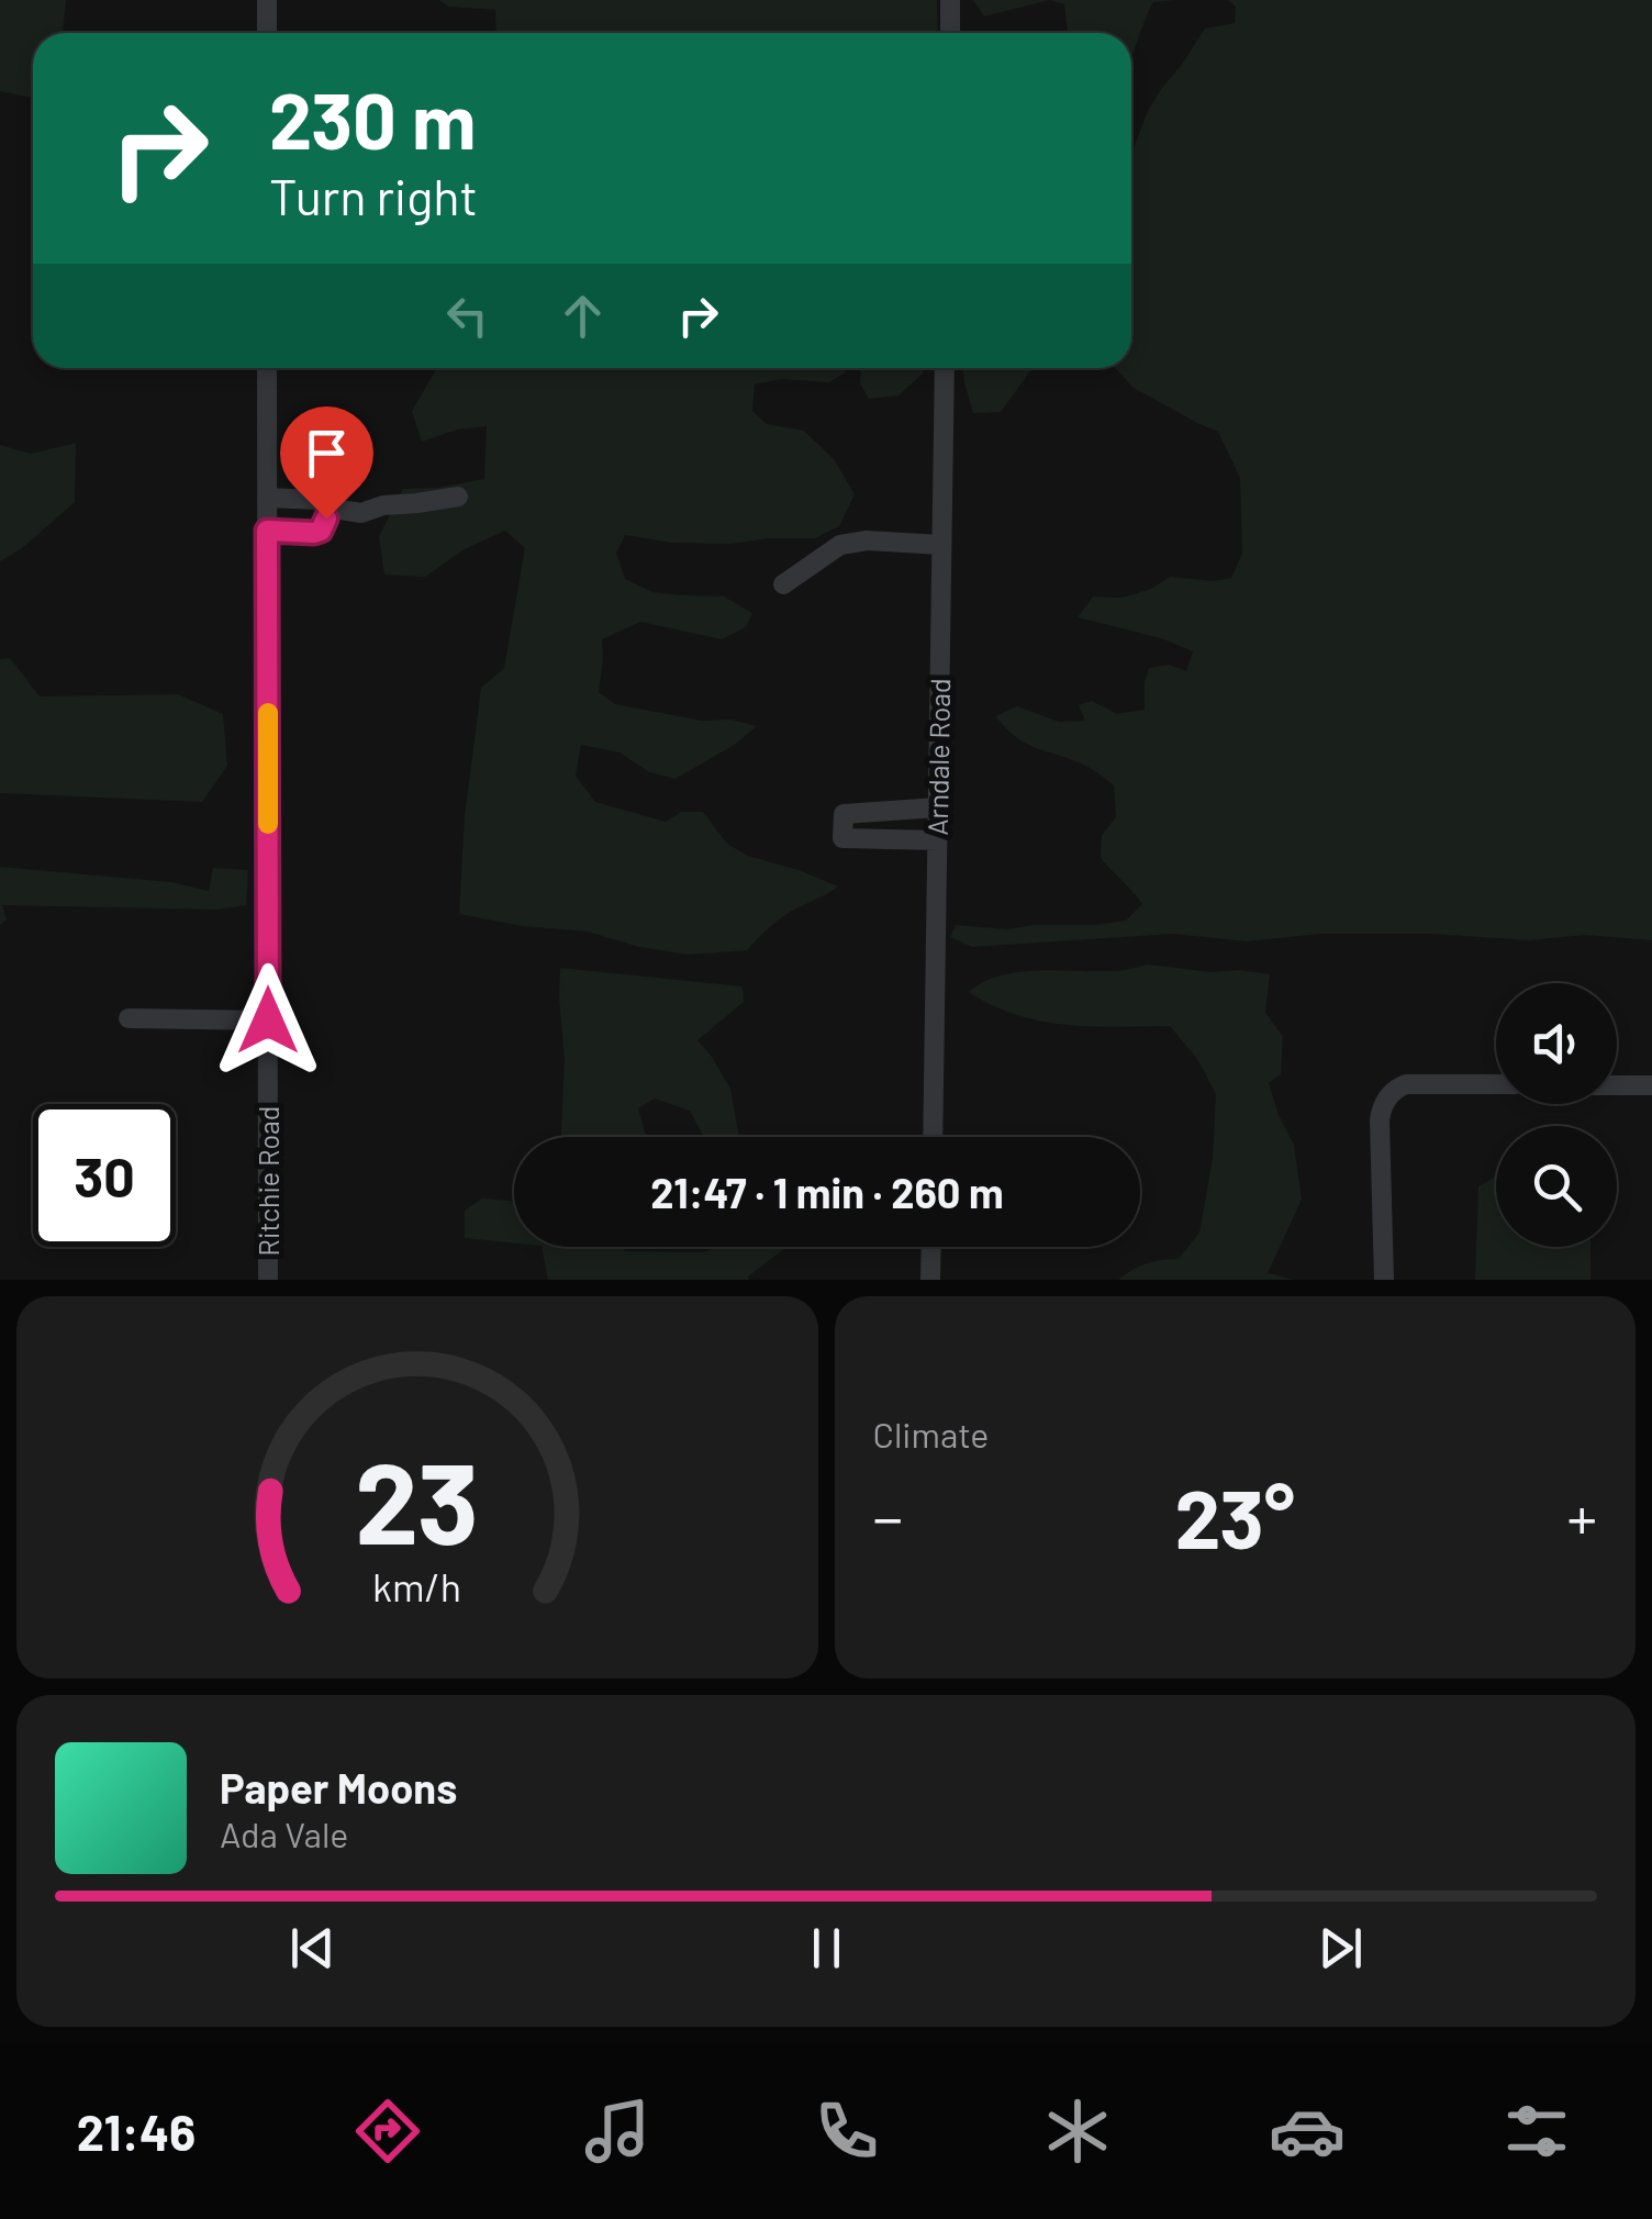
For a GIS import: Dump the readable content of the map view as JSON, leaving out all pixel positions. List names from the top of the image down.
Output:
{
  "streets": {
    "street": ["Arndale Road", "Ritchie Road"]
  },
  "page": {
    "turn": ["230 m", "Turn right"],
    "limit": "30",
    "trip": "21:47 · 1 min · 260 m",
    "tile": "Climate",
    "heat": ["−", "23°", "+"],
    "song": ["Paper Moons", "Ada Vale"],
    "tabs": "21:46",
    "gauge": ["23", "km/h"]
  }
}
